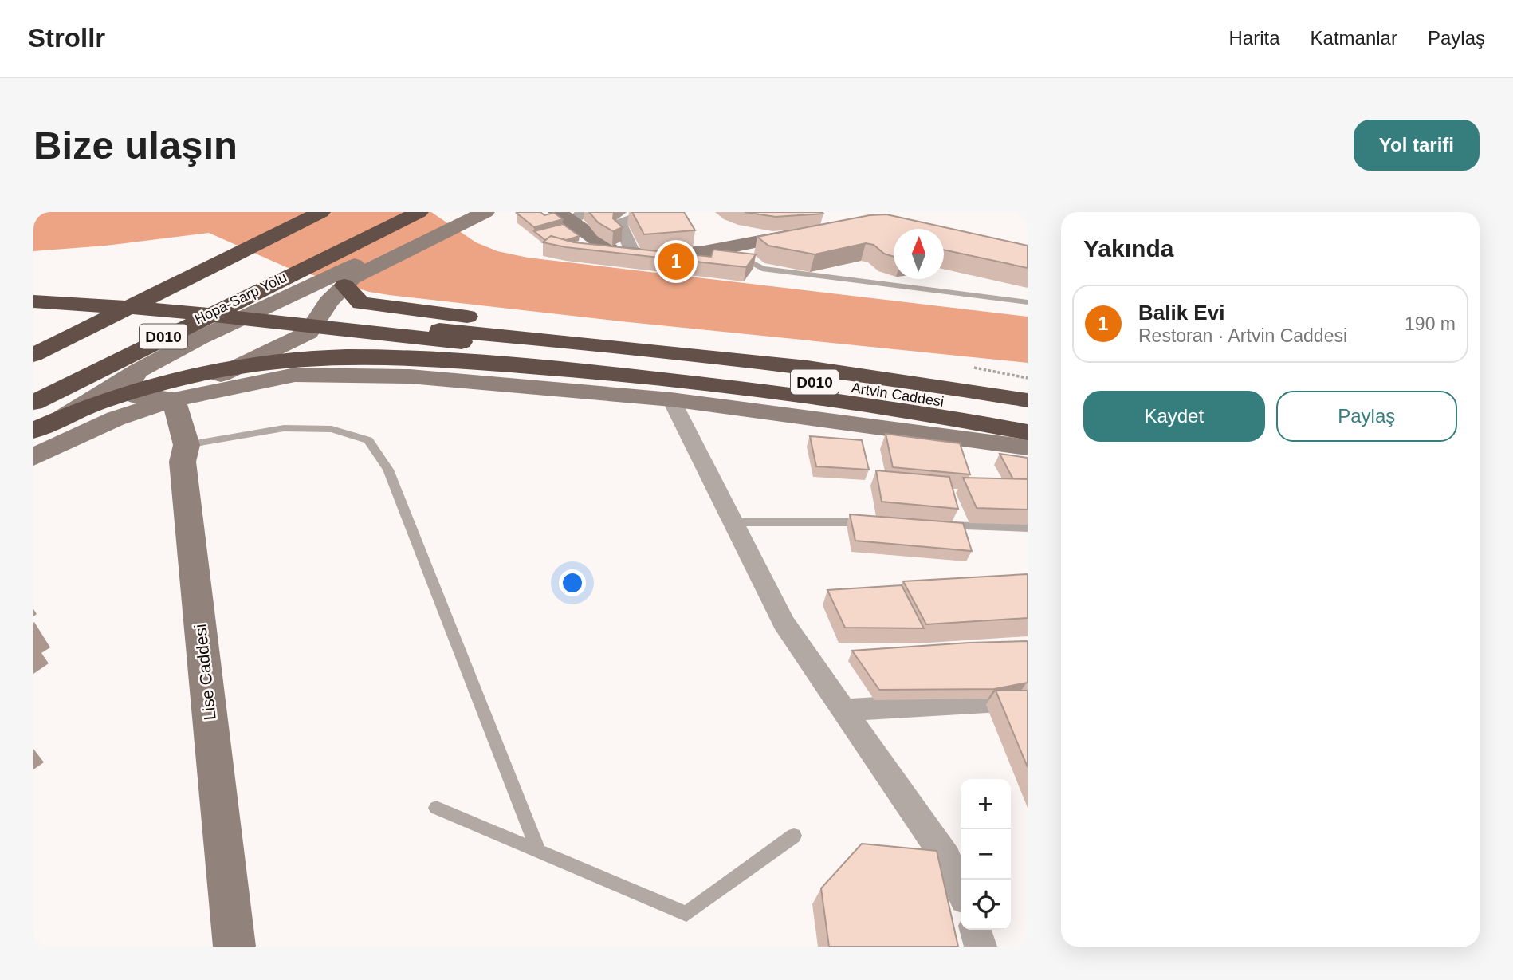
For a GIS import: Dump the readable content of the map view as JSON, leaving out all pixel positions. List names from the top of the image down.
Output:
{
  "streets": {
    "highway": ["Hopa-Sarp Yolu", "D010", "Artvin Caddesi"],
    "street": ["Lise Caddesi"]
  },
  "north": "top",
  "page": {
    "header": "Strollr",
    "nav": ["Harita", "Katmanlar", "Paylaş"],
    "buttons": [
      "Yol tarifi",
      ["Kaydet", "Paylaş"]
    ],
    "title": "Bize ulaşın",
    "heading": "Yakında",
    "pins": "1",
    "list": [
      {
        "mark": "1",
        "name": "Balik Evi",
        "note": "Restoran · Artvin Caddesi",
        "value": "190 m"
      }
    ],
    "map_buttons": ["+", "−"]
  }
}
